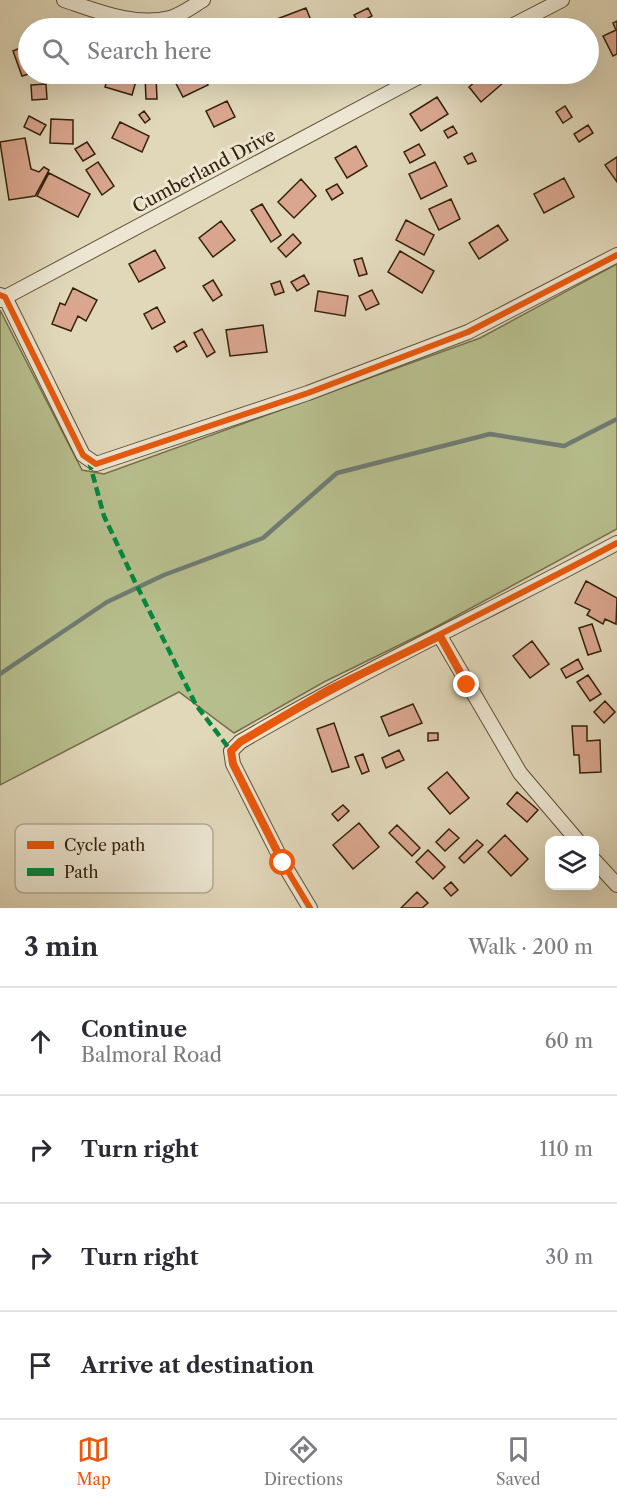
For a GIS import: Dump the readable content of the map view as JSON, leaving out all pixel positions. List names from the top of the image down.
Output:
{
  "streets": {
    "street": ["Cumberland Drive"]
  },
  "legend": ["Cycle path", "Path"],
  "page": {
    "search": "Search here",
    "heading": ["3 min", "Walk · 200 m"],
    "list": [
      ["Continue", "Balmoral Road", "60 m"],
      ["Turn right", "110 m"],
      ["Turn right", "30 m"],
      "Arrive at destination"
    ],
    "nav": ["Map", "Directions", "Saved"]
  }
}
